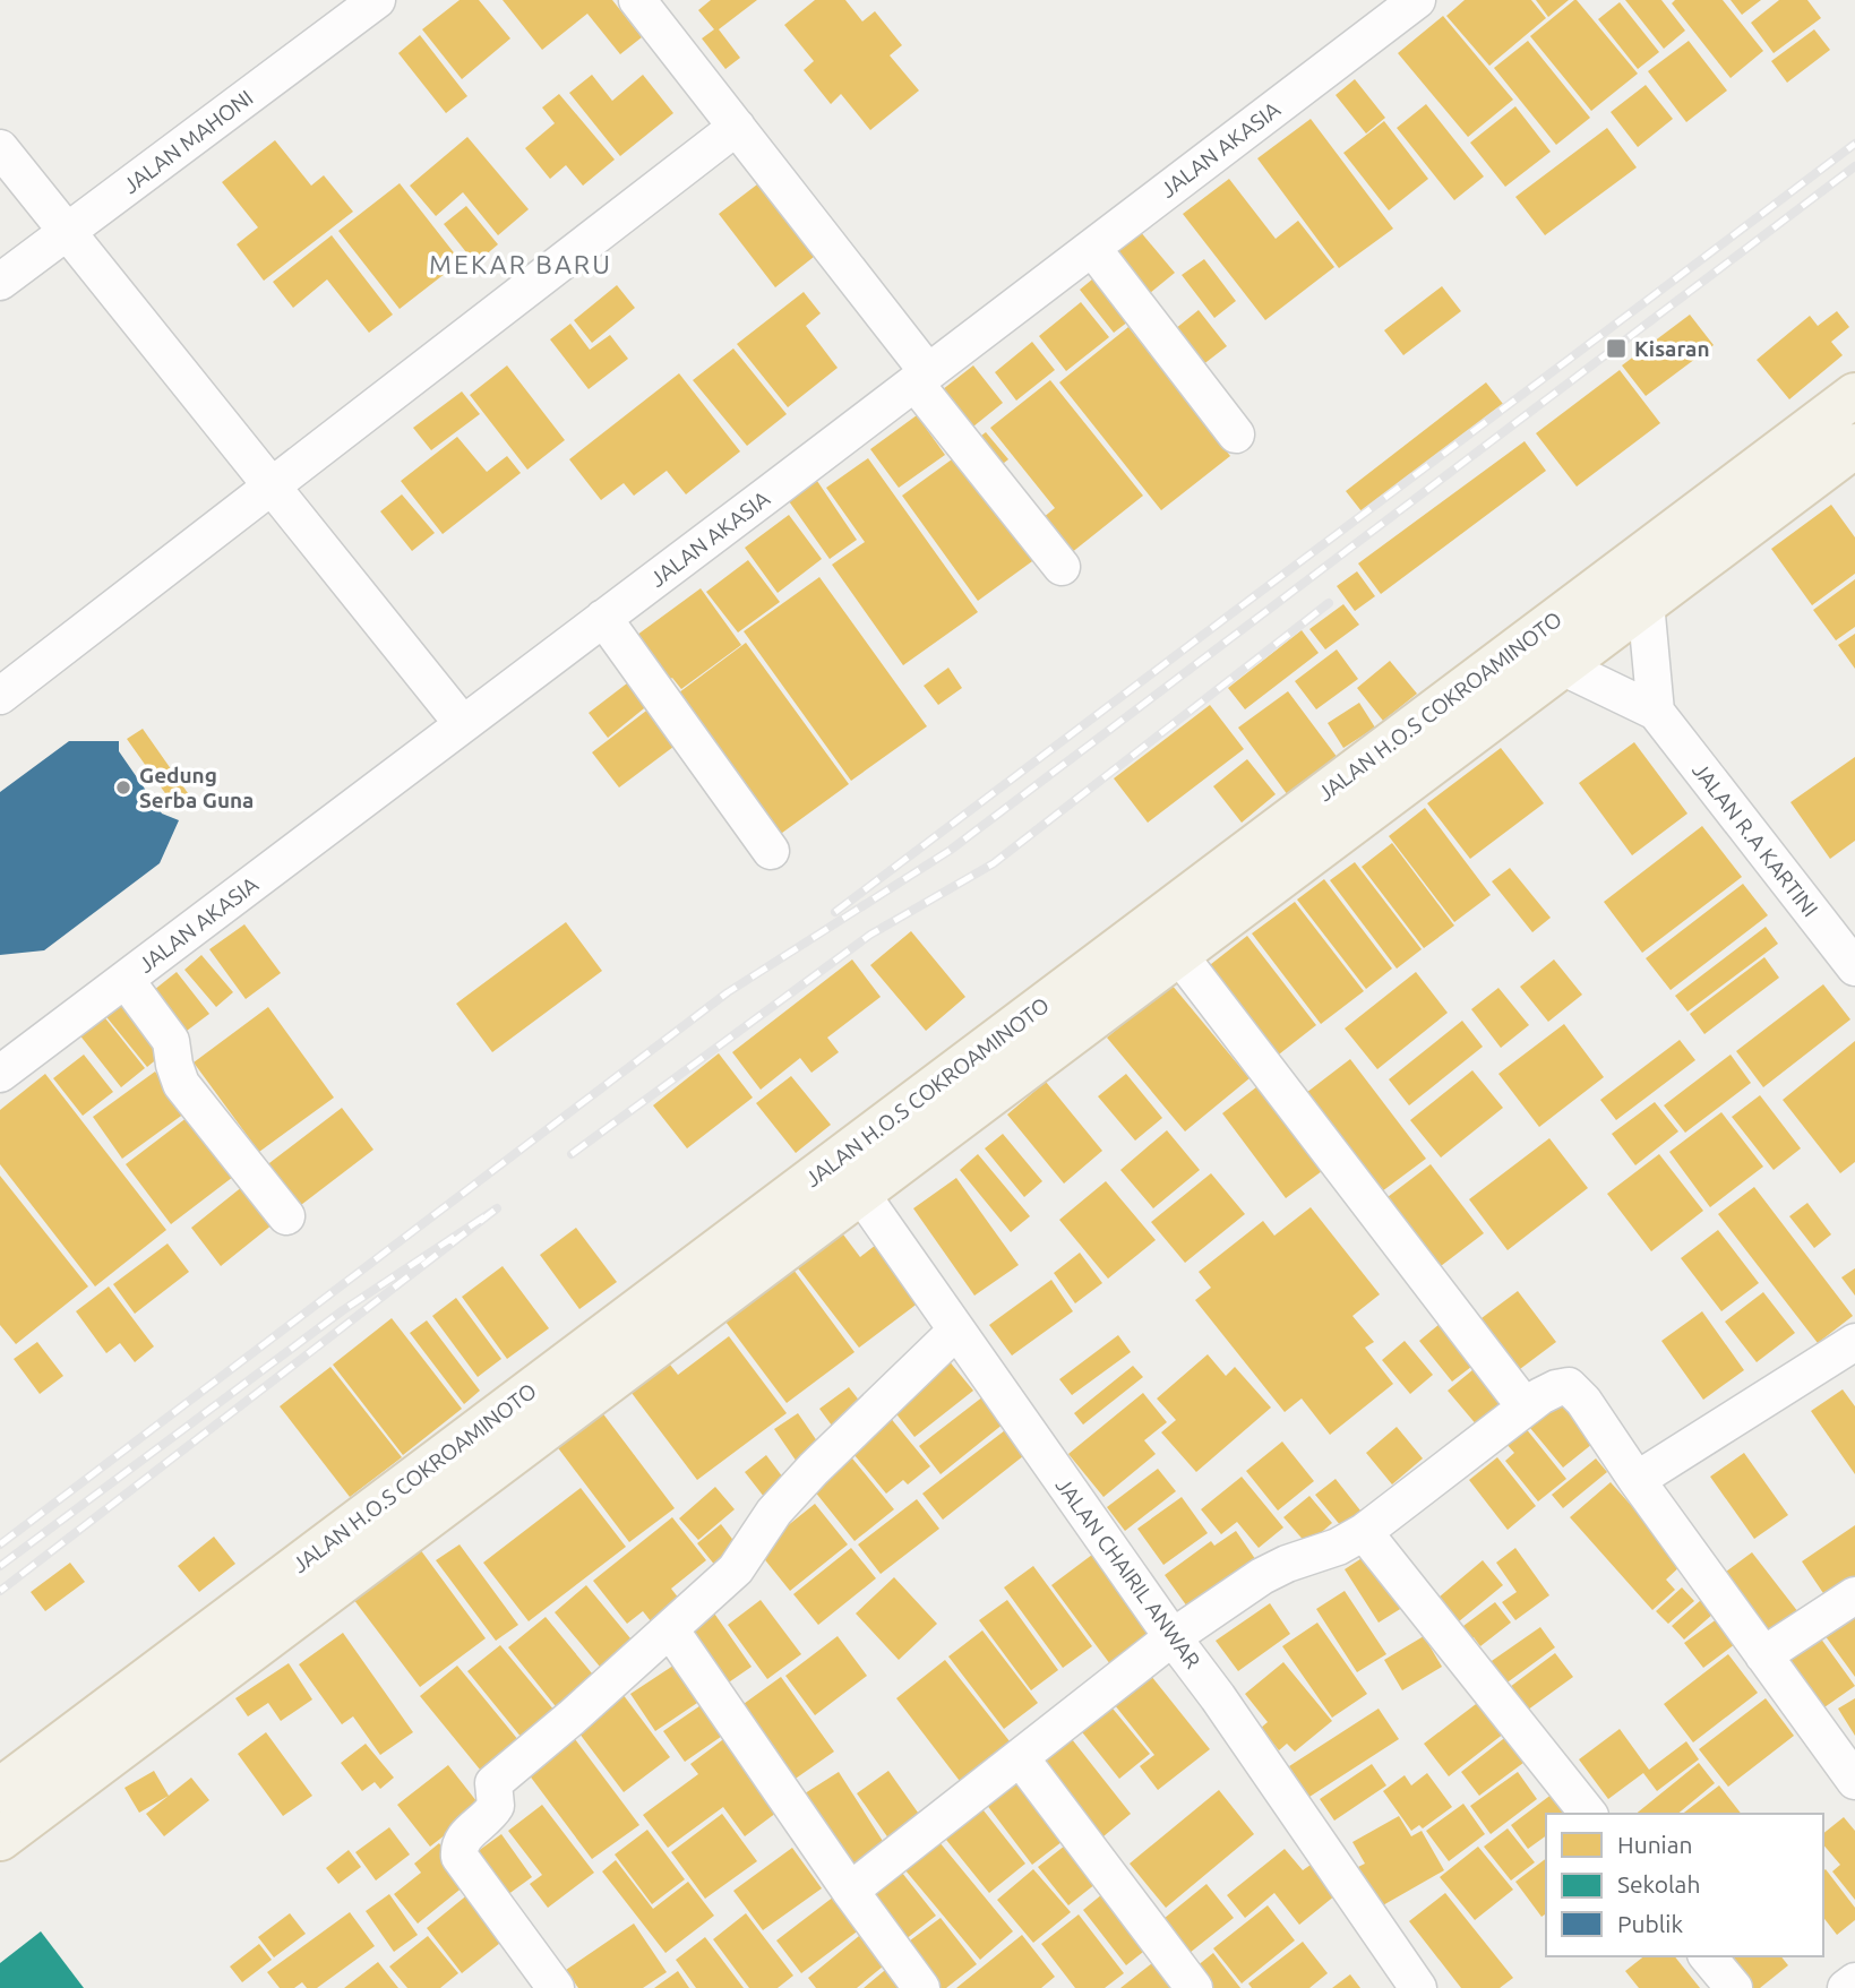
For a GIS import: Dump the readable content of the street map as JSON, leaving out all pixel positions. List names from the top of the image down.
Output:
{
  "streets": {
    "main road": ["JALAN H.O.S COKROAMINOTO"],
    "street": [
      "JALAN MAHONI",
      "JALAN AKASIA",
      "JALAN R.A KARTINI",
      "JALAN CHAIRIL ANWAR"
    ]
  },
  "crossings": [
    ["JALAN H.O.S COKROAMINOTO", "JALAN CHAIRIL ANWAR"]
  ],
  "districts": ["MEKAR BARU"],
  "places": {
    "transit": ["Kisaran"],
    "other": ["Gedung Serba Guna"]
  },
  "legend": ["Hunian", "Sekolah", "Publik"]
}
